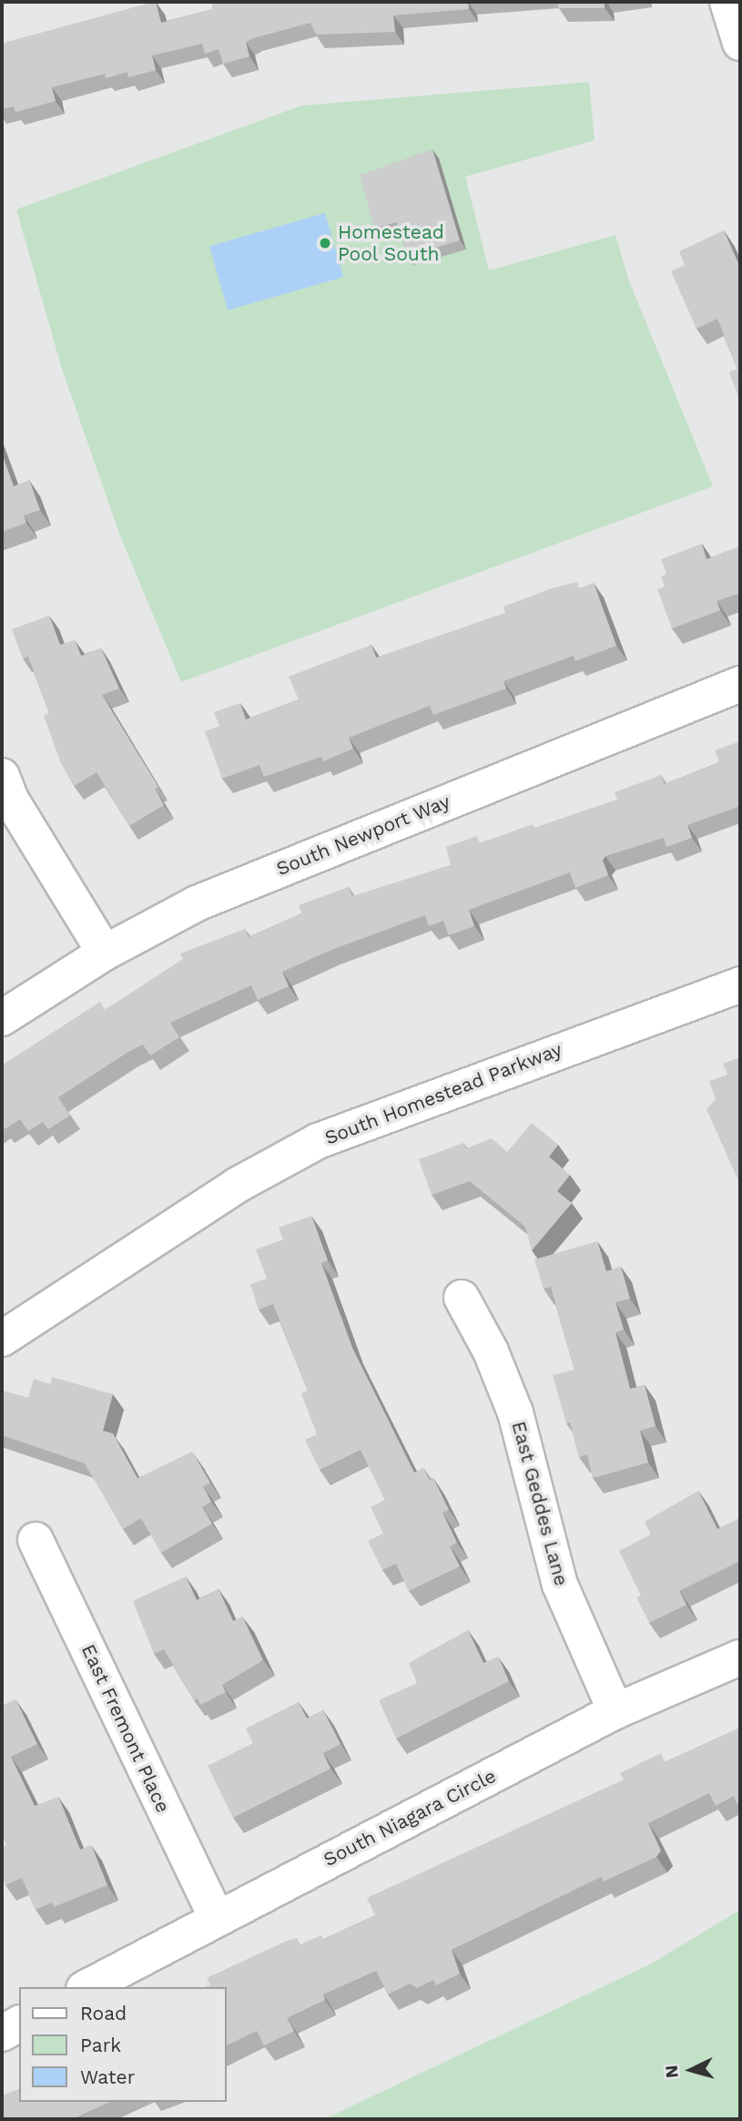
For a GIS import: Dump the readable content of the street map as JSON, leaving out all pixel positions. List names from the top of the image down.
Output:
{
  "streets": {
    "street": [
      "South Newport Way",
      "South Homestead Parkway",
      "East Geddes Lane",
      "East Fremont Place",
      "South Niagara Circle"
    ]
  },
  "crossings": [
    ["East Geddes Lane", "South Niagara Circle"],
    ["East Fremont Place", "South Niagara Circle"]
  ],
  "places": ["Homestead Pool South"],
  "legend": ["Road", "Park", "Water"],
  "north": "left"
}
